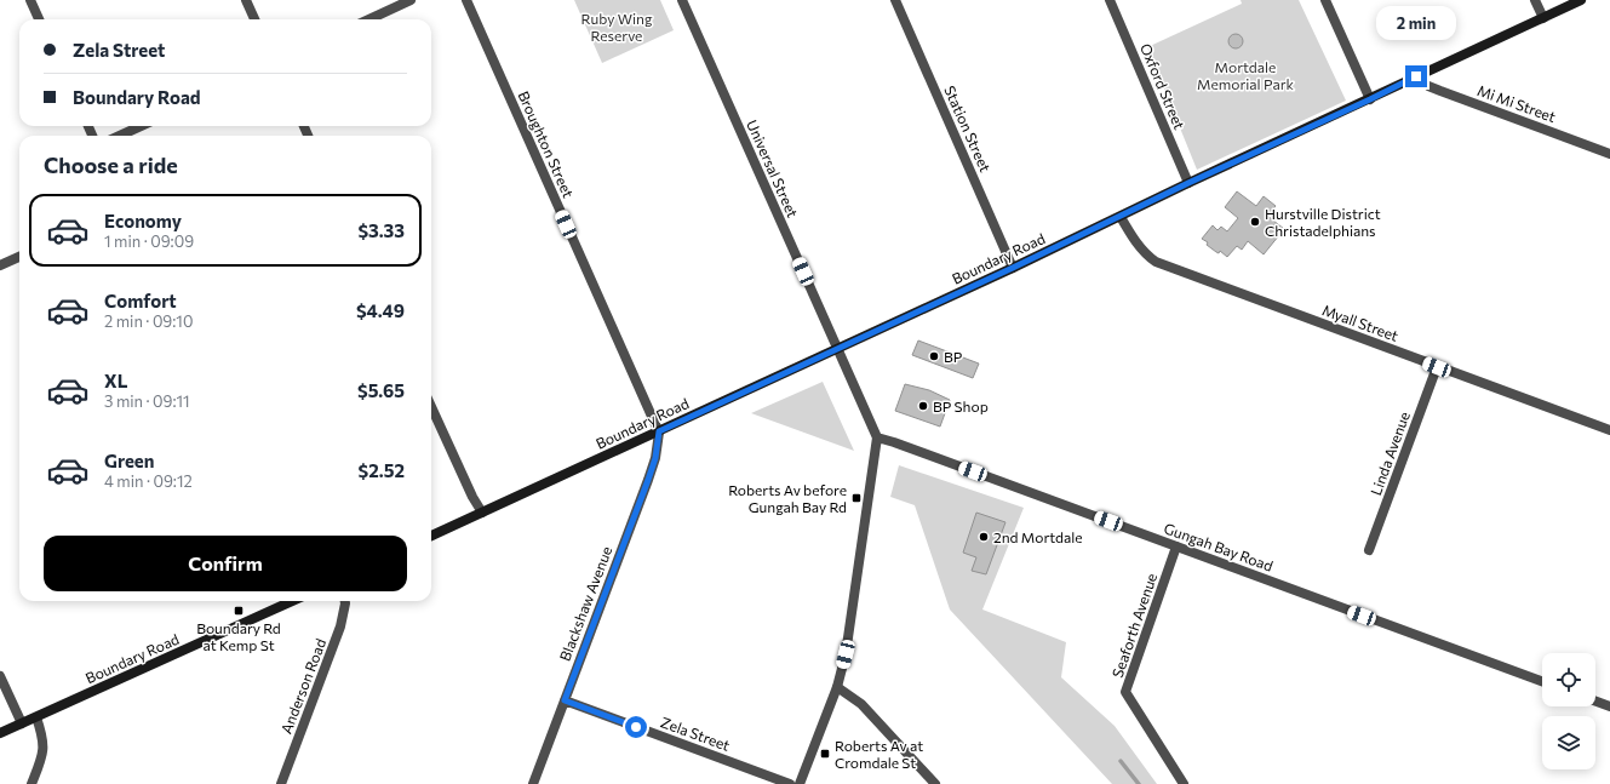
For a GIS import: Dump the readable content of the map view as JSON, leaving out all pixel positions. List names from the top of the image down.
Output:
{
  "streets": {
    "main road": ["Boundary Road"],
    "street": [
      "Oxford Street",
      "Mi Mi Street",
      "Station Street",
      "Broughton Street",
      "Universal Street",
      "Myall Street",
      "Linda Avenue",
      "Gungah Bay Road",
      "Blackshaw Avenue",
      "Seaforth Avenue",
      "Anderson Road",
      "Zela Street"
    ]
  },
  "crossings": [
    ["Oxford Street", "Boundary Road"],
    ["Mi Mi Street", "Boundary Road"],
    ["Station Street", "Boundary Road"],
    ["Broughton Street", "Boundary Road"],
    ["Broughton Street", "Blackshaw Avenue"],
    ["Universal Street", "Boundary Road"],
    ["Universal Street", "Gungah Bay Road"],
    ["Boundary Road", "Myall Street"],
    ["Boundary Road", "Blackshaw Avenue"],
    ["Myall Street", "Linda Avenue"],
    ["Gungah Bay Road", "Seaforth Avenue"],
    ["Blackshaw Avenue", "Zela Street"]
  ],
  "parks": ["Ruby Wing Reserve", "Mortdale Memorial Park"],
  "places": {
    "other": [
      "Hurstville District Christadelphians",
      "BP",
      "BP Shop",
      "2nd Mortdale"
    ],
    "transit": ["Roberts Av before Gungah Bay Rd", "Boundary Rd at Kemp St", "Roberts Av at Cromdale St"]
  },
  "page": {
    "bubble": "2 min",
    "banner": ["Zela Street", "Boundary Road"],
    "heading": "Choose a ride",
    "list": [
      {
        "name": "Economy",
        "note": "1 min · 09:09",
        "value": "$3.33"
      },
      {
        "name": "Comfort",
        "note": "2 min · 09:10",
        "value": "$4.49"
      },
      {
        "name": "XL",
        "note": "3 min · 09:11",
        "value": "$5.65"
      },
      {
        "name": "Green",
        "note": "4 min · 09:12",
        "value": "$2.52"
      }
    ],
    "buttons": "Confirm"
  }
}
